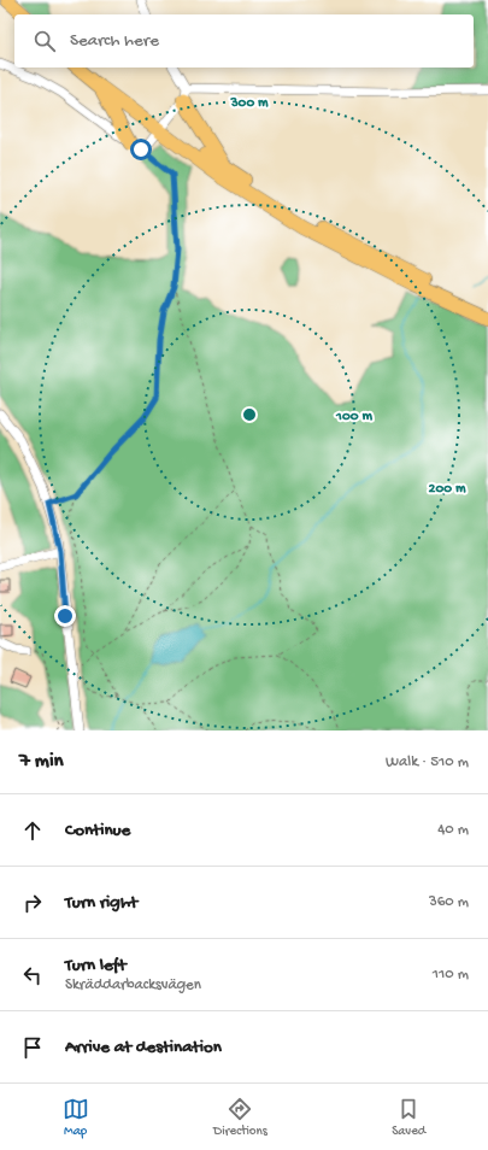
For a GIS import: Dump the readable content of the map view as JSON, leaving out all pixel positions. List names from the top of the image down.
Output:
{
  "page": {
    "search": "Search here",
    "heading": ["7 min", "Walk · 510 m"],
    "list": [
      ["Continue", "40 m"],
      ["Turn right", "360 m"],
      ["Turn left", "Skräddarbacksvägen", "110 m"],
      "Arrive at destination"
    ],
    "nav": ["Map", "Directions", "Saved"]
  },
  "rings": ["300 m", "100 m", "200 m"]
}
